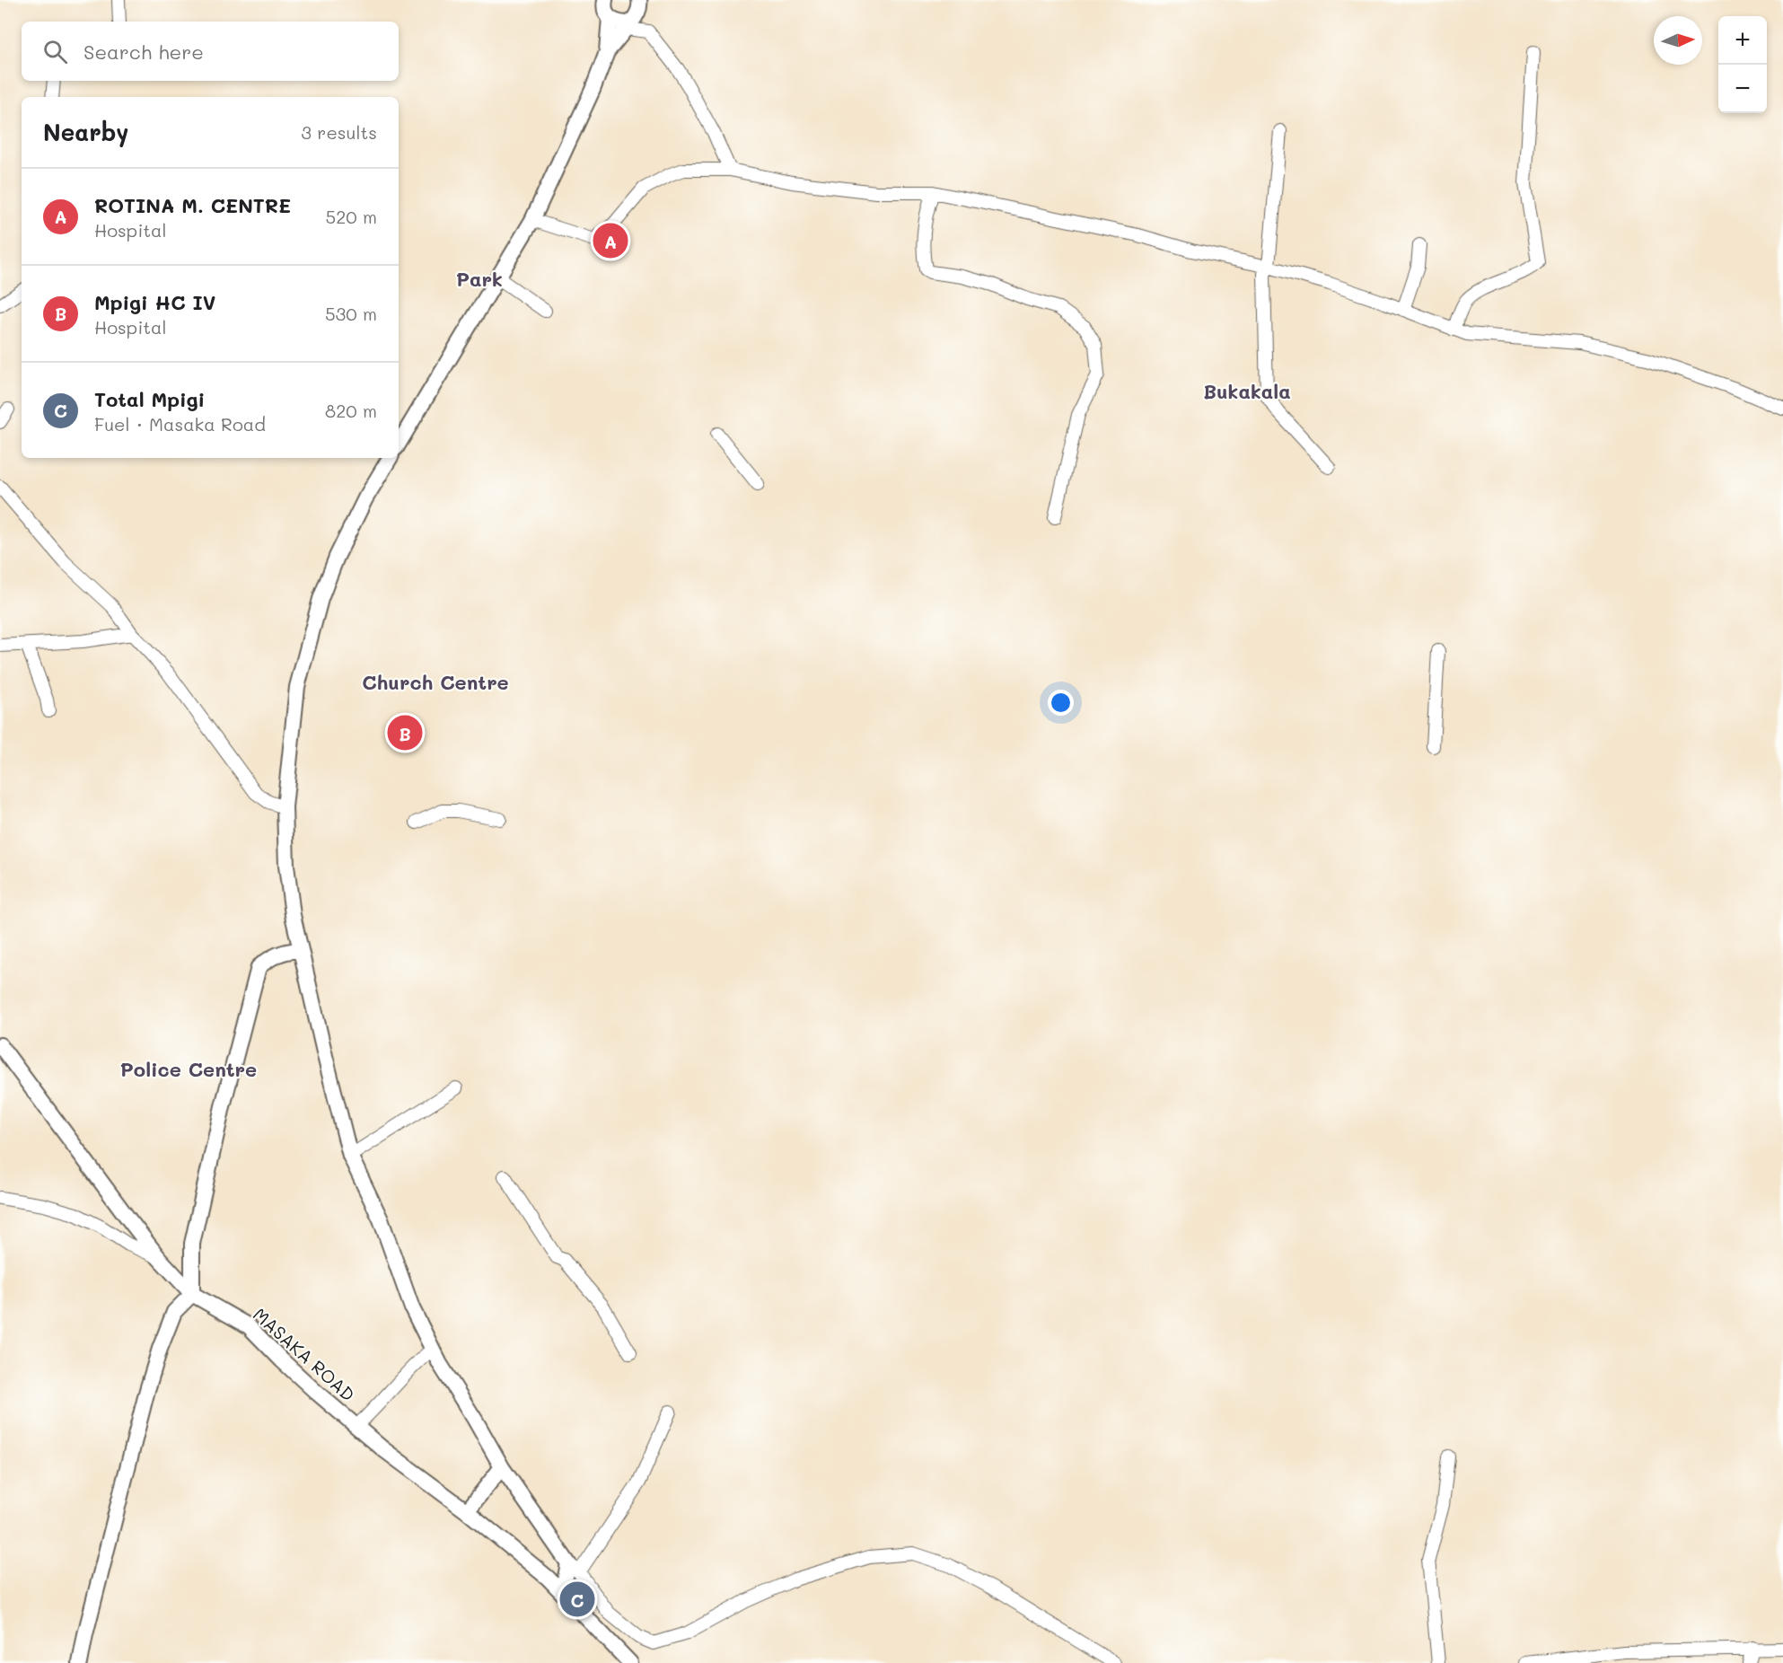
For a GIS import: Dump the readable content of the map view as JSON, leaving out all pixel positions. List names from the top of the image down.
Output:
{
  "streets": {
    "main road": ["MASAKA ROAD"]
  },
  "districts": [
    "Park",
    "Bukakala",
    "Church Centre",
    "Police Centre"
  ],
  "north": "right",
  "page": {
    "map_buttons": ["+", "−"],
    "search": "Search here",
    "heading": ["Nearby", "3 results"],
    "list": [
      {
        "mark": "A",
        "name": "ROTINA M. CENTRE",
        "note": "Hospital",
        "value": "520 m"
      },
      {
        "mark": "B",
        "name": "Mpigi HC IV",
        "note": "Hospital",
        "value": "530 m"
      },
      {
        "mark": "C",
        "name": "Total Mpigi",
        "note": "Fuel · Masaka Road",
        "value": "820 m"
      }
    ],
    "pins": ["A", "B", "C"]
  }
}
